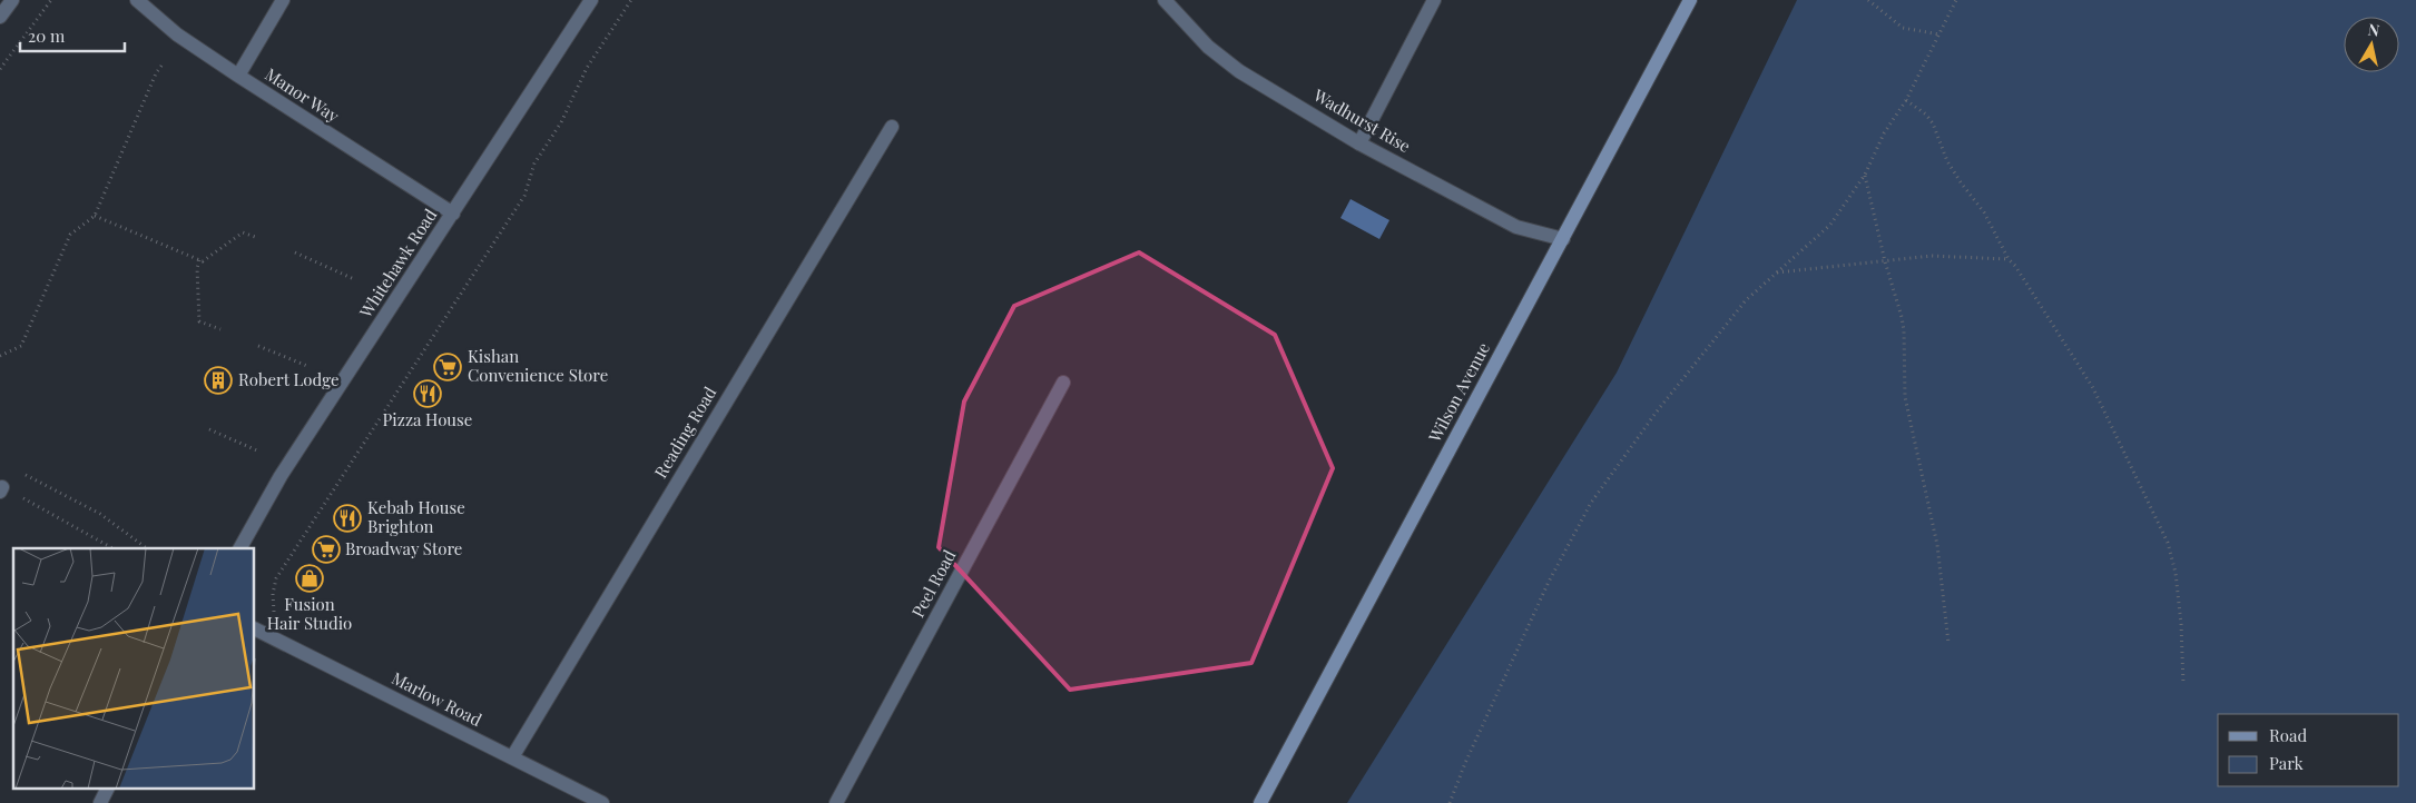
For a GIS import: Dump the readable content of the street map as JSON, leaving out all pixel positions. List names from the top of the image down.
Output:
{
  "streets": {
    "street": [
      "Manor Way",
      "Wadhurst Rise",
      "Whitehawk Road",
      "Wilson Avenue",
      "Reading Road",
      "Peel Road",
      "Marlow Road"
    ]
  },
  "crossings": [
    ["Manor Way", "Whitehawk Road"],
    ["Wadhurst Rise", "Wilson Avenue"],
    ["Reading Road", "Marlow Road"]
  ],
  "places": {
    "supermarket": ["Kishan Convenience Store", "Broadway Store"],
    "building": ["Robert Lodge"],
    "restaurant": ["Pizza House", "Kebab House Brighton"],
    "shop": ["Fusion Hair Studio"]
  },
  "legend": ["Road", "Park"],
  "scale_bar": "20 m",
  "north": "top"
}
